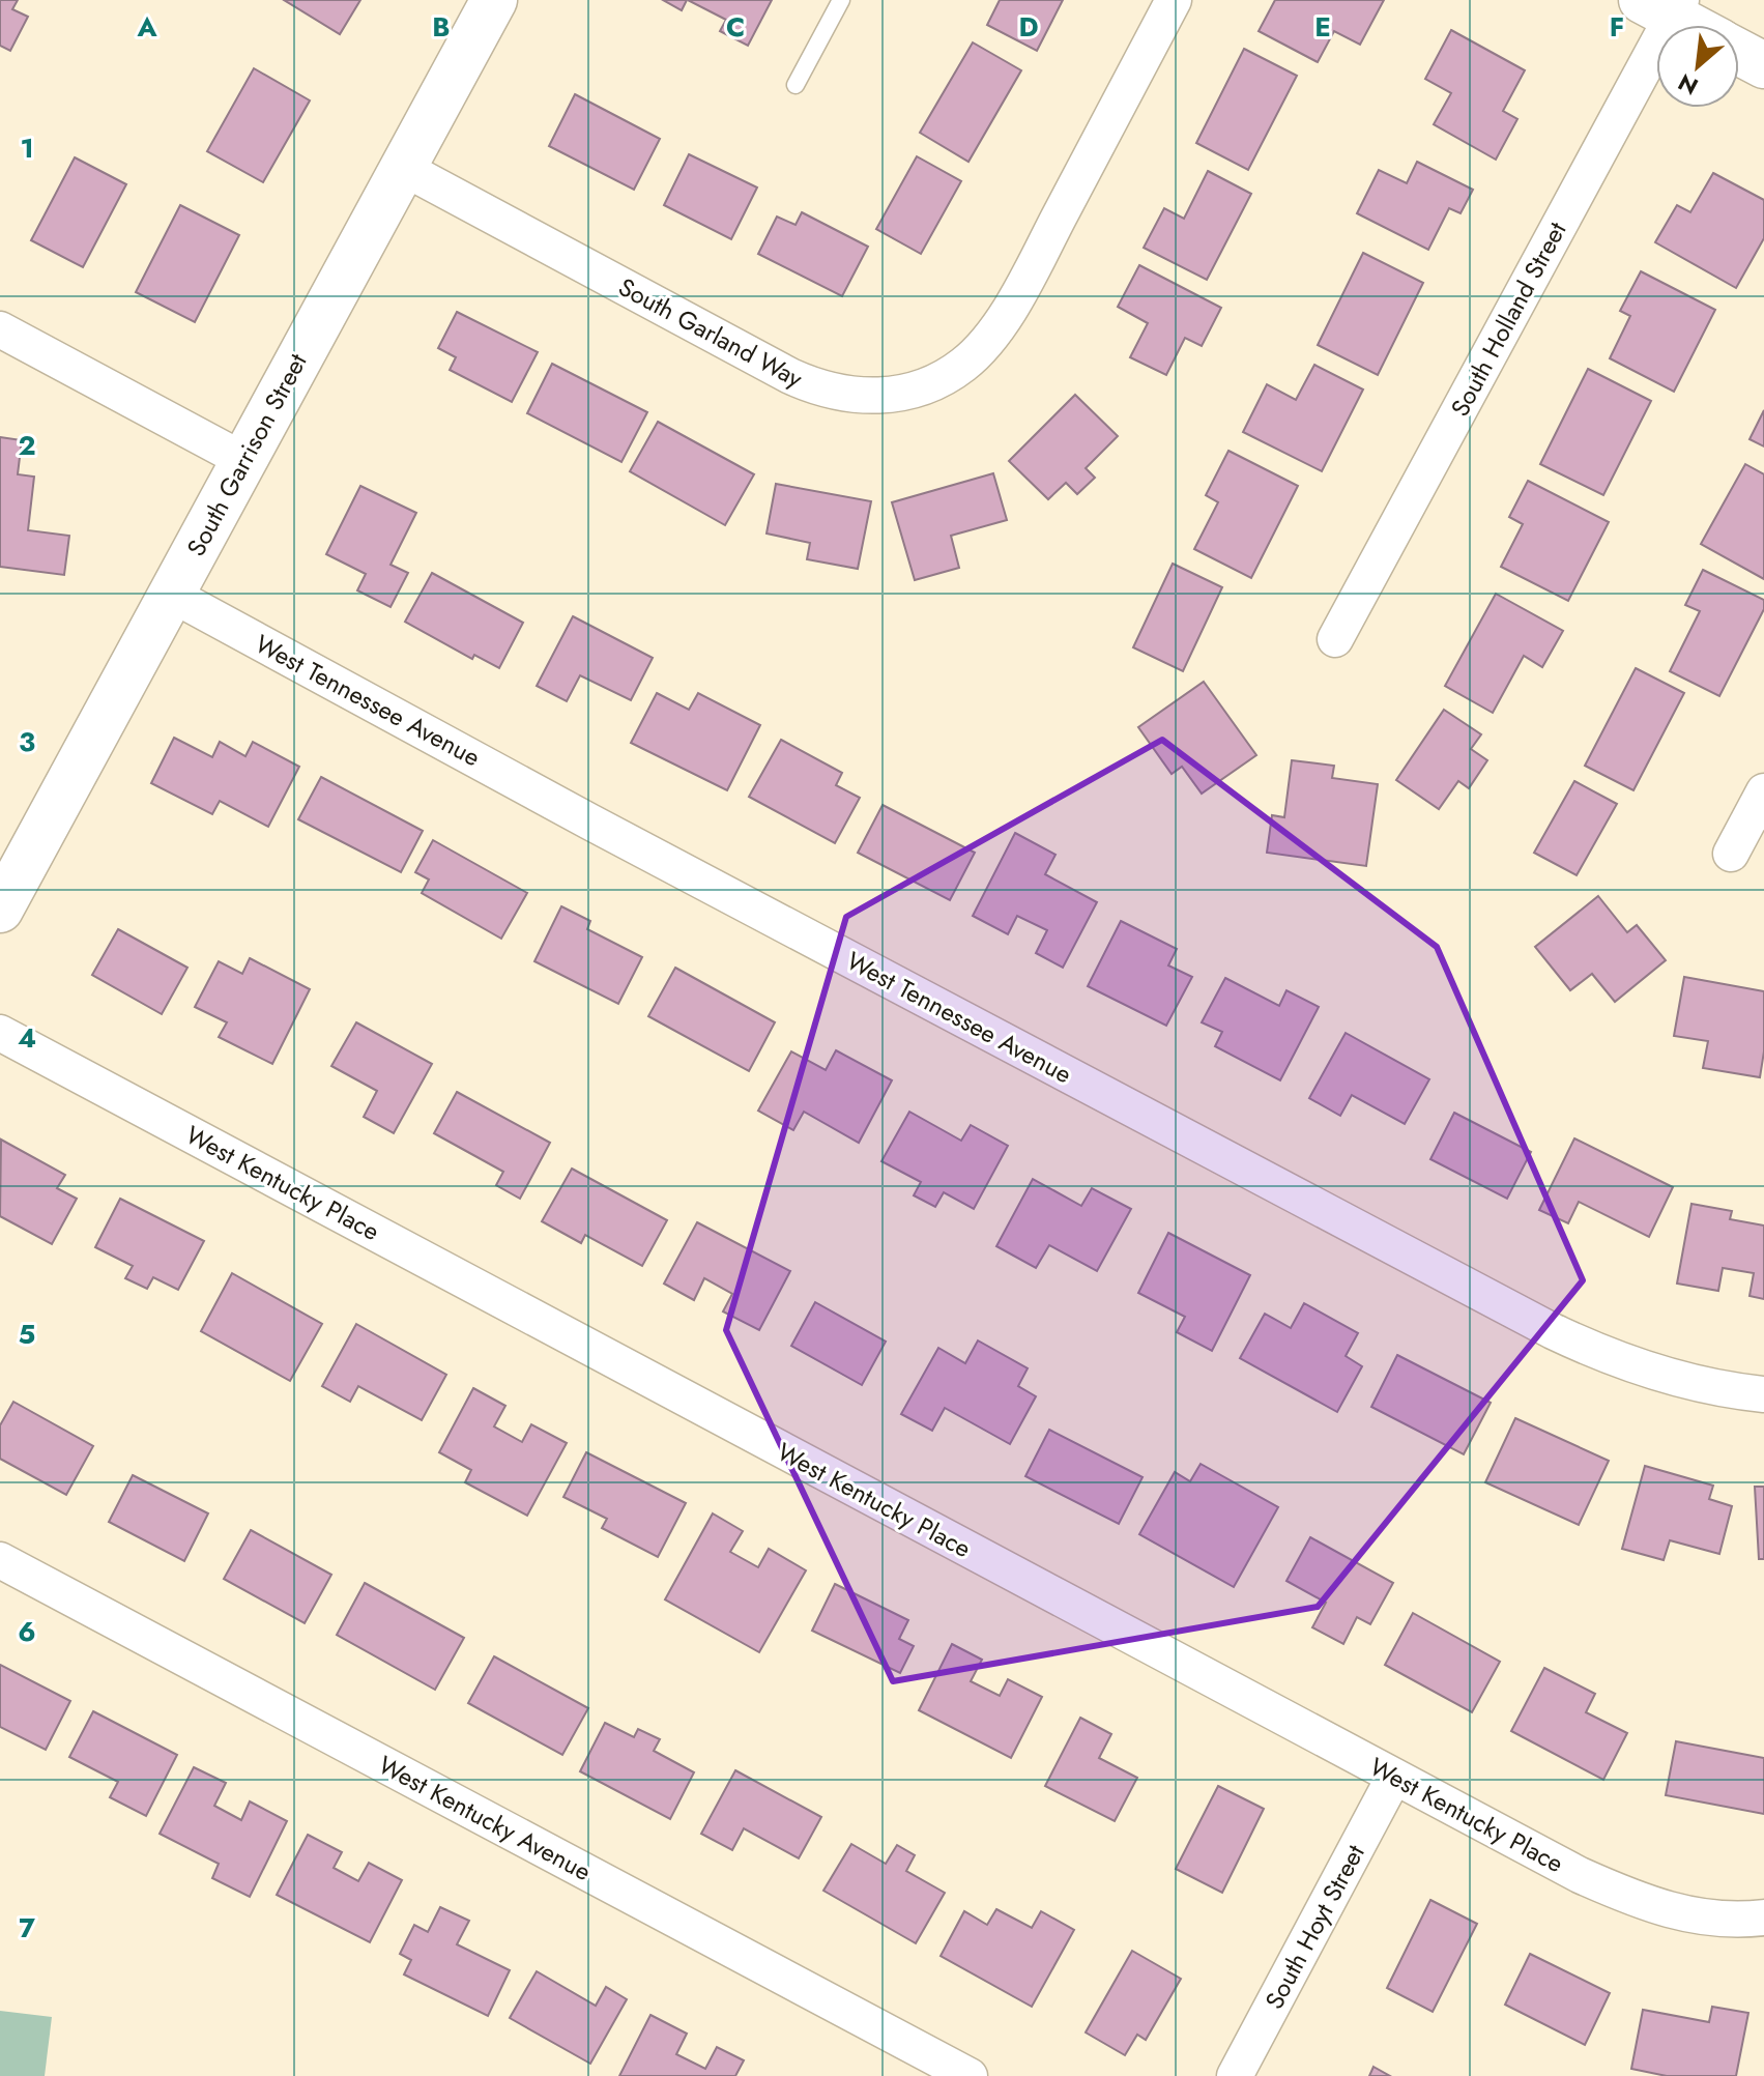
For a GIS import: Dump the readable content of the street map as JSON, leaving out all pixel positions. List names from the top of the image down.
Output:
{
  "streets": {
    "main road": ["South Garrison Street"],
    "street": [
      "South Holland Street",
      "South Garland Way",
      "West Tennessee Avenue",
      "West Kentucky Place",
      "West Kentucky Avenue",
      "South Hoyt Street"
    ]
  },
  "crossings": [
    ["South Garland Way", "South Garrison Street"],
    ["South Garrison Street", "West Tennessee Avenue"],
    ["West Kentucky Place", "South Hoyt Street"]
  ],
  "north": "bottom left",
  "grid": {
    "columns": [
      "A",
      "B",
      "C",
      "D",
      "E",
      "F"
    ],
    "rows": [
      "1",
      "2",
      "3",
      "4",
      "5",
      "6",
      "7"
    ]
  }
}
